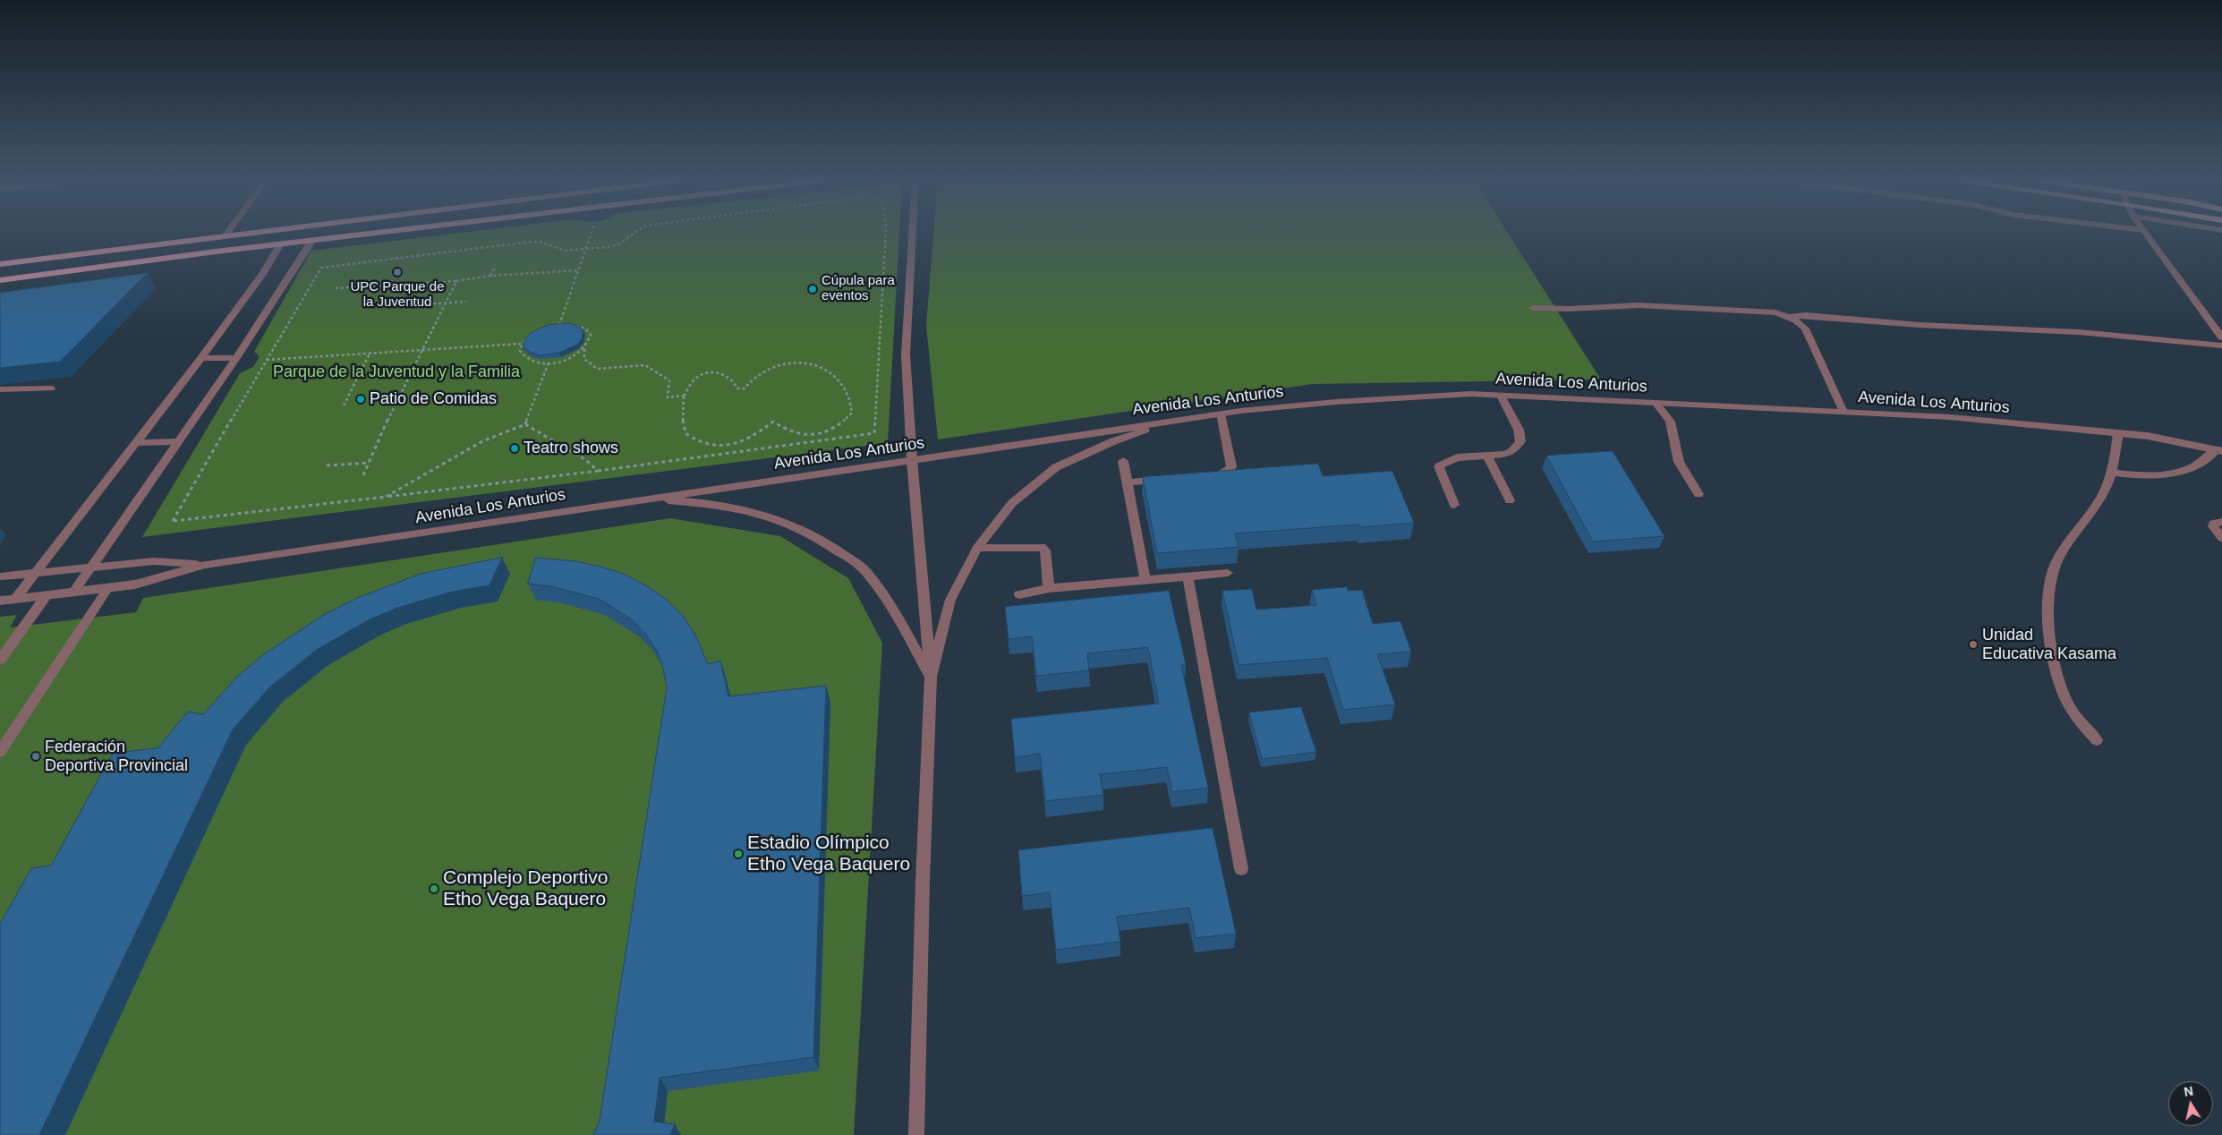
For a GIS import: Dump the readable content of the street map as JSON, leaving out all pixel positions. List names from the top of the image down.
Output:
{
  "streets": {
    "street": ["Avenida Los Anturios"]
  },
  "parks": ["Parque de la Juventud y la Familia"],
  "places": [
    "UPC Parque de la Juventud",
    "Cúpula para eventos",
    "Patio de Comidas",
    "Teatro shows",
    "Unidad Educativa Kasama",
    "Federación Deportiva Provincial",
    "Estadio Olímpico Etho Vega Baquero",
    "Complejo Deportivo Etho Vega Baquero"
  ],
  "north": "top"
}
